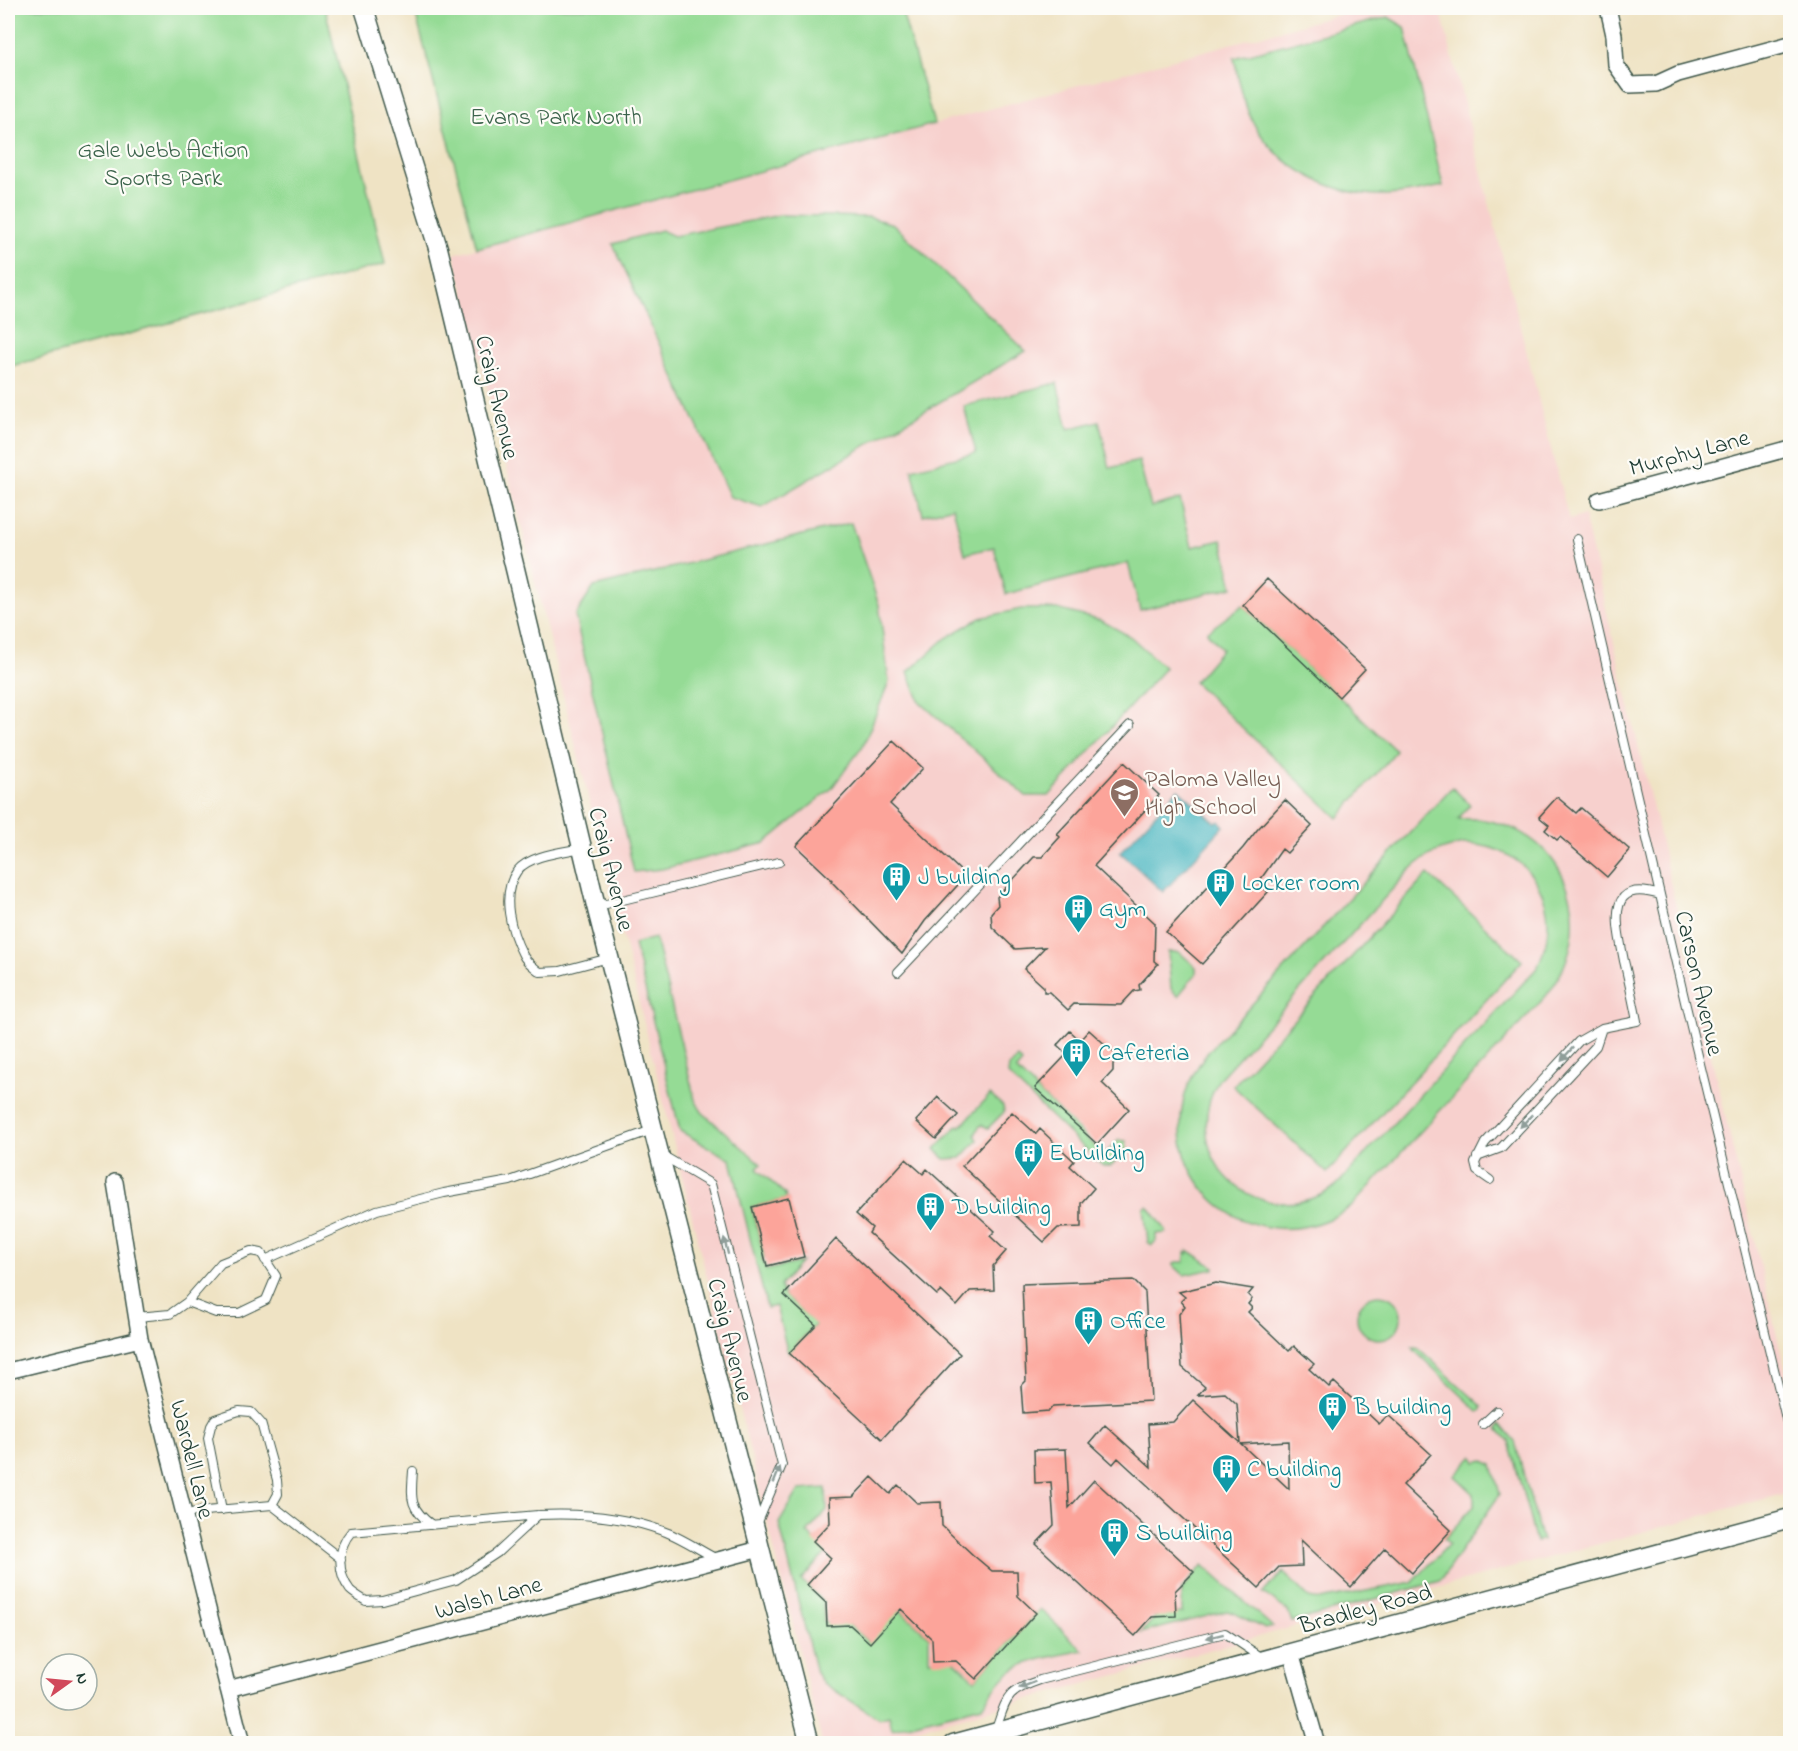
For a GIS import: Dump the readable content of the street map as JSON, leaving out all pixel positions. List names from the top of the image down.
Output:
{
  "streets": {
    "street": [
      "Craig Avenue",
      "Murphy Lane",
      "Wardell Lane",
      "Walsh Lane",
      "Bradley Road"
    ],
    "lane": ["Carson Avenue"]
  },
  "crossings": [
    ["Craig Avenue", "Walsh Lane"],
    ["Wardell Lane", "Walsh Lane"]
  ],
  "parks": ["Evans Park North", "Gale Webb Action Sports Park"],
  "places": {
    "school or university": ["Paloma Valley High School"],
    "building": [
      "J building",
      "Locker room",
      "Gym",
      "Cafeteria",
      "E building",
      "D building",
      "Office",
      "B building",
      "C building",
      "S building"
    ]
  },
  "north": "right"
}
